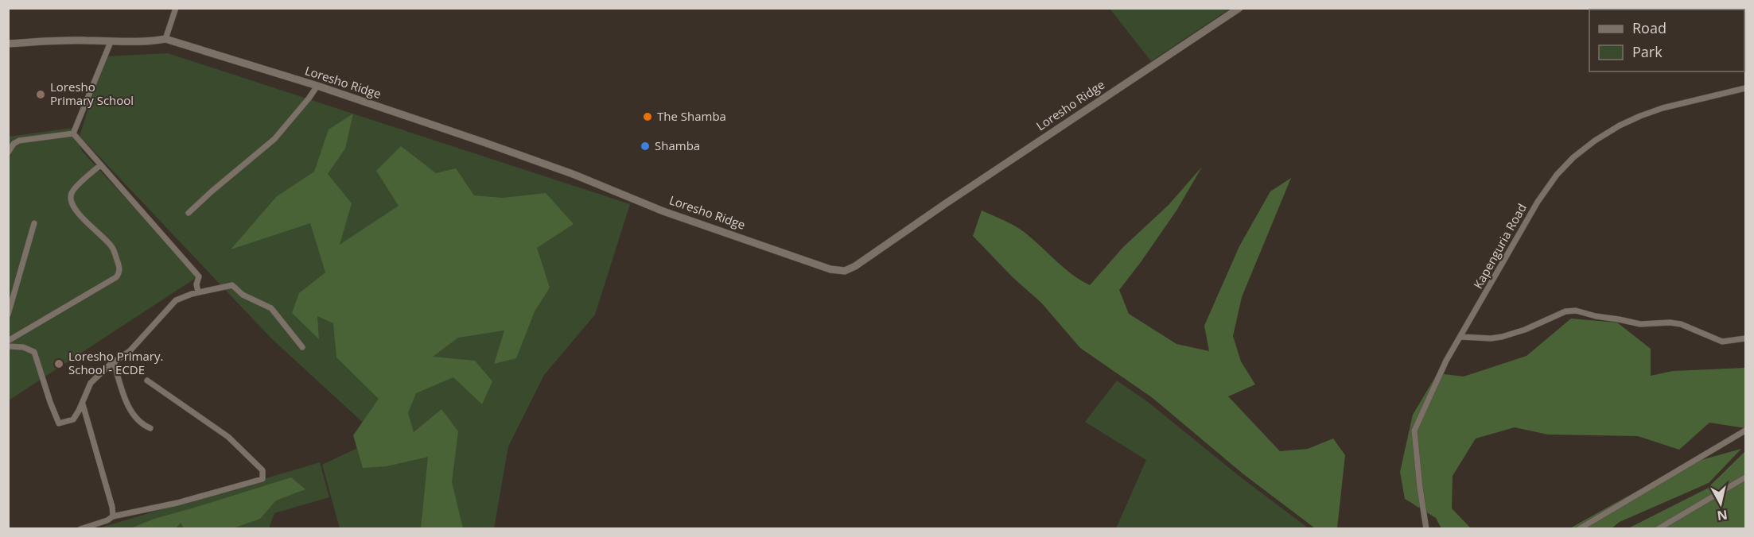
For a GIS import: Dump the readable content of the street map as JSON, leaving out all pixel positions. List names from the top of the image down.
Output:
{
  "streets": {
    "street": ["Loresho Ridge", "Kapenguria Road"]
  },
  "places": [
    "Loresho Primary School",
    "The Shamba",
    "Shamba",
    "Loresho Primary. School - ECDE"
  ],
  "legend": ["Road", "Park"],
  "north": "bottom"
}
